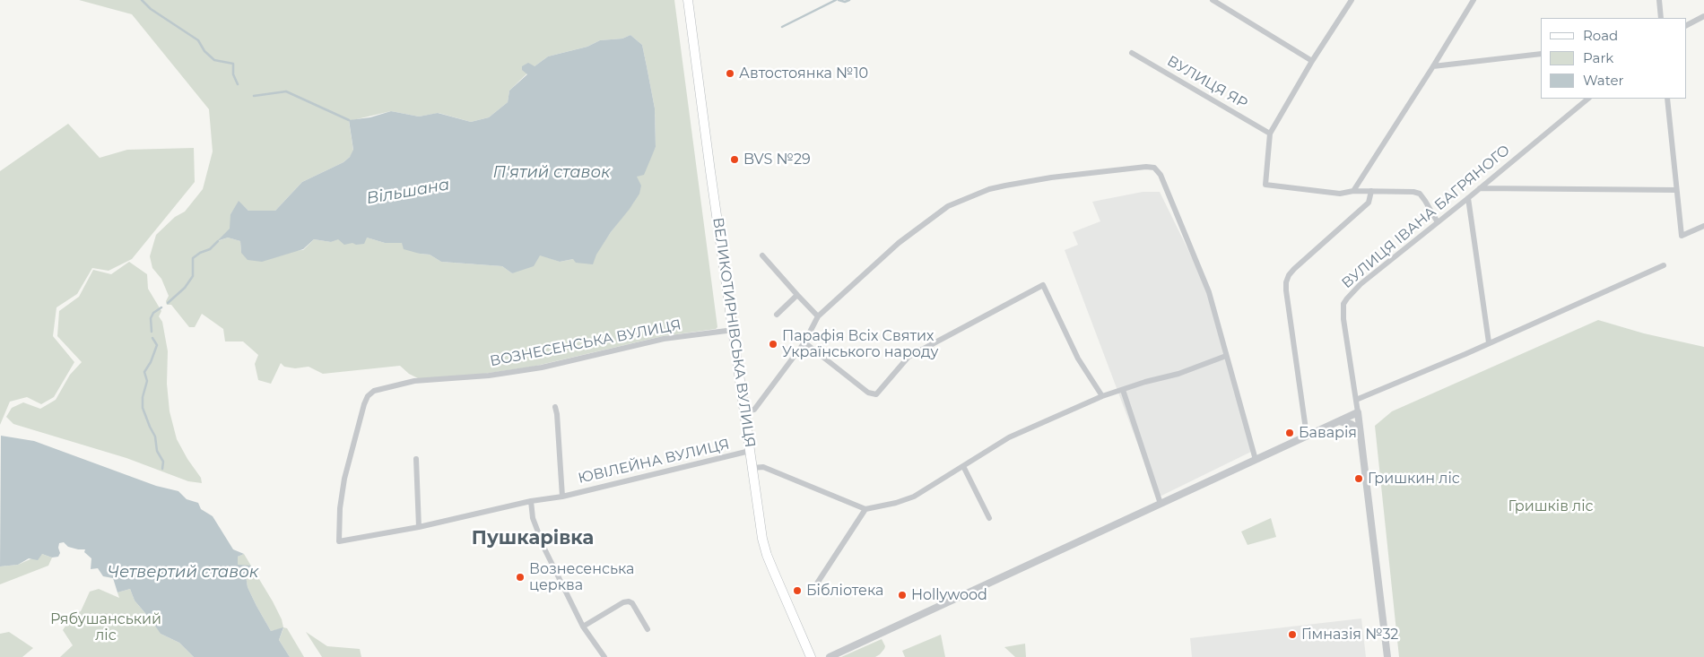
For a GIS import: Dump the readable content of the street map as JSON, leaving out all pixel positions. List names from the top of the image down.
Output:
{
  "streets": {
    "main road": ["ВЕЛИКОТИРНІВСЬКА ВУЛИЦЯ"],
    "street": [
      "ВУЛИЦЯ ЯР",
      "ВУЛИЦЯ ІВАНА БАГРЯНОГО",
      "ВОЗНЕСЕНСЬКА ВУЛИЦЯ",
      "ЮВІЛЕЙНА ВУЛИЦЯ"
    ]
  },
  "crossings": [
    ["ВЕЛИКОТИРНІВСЬКА ВУЛИЦЯ", "ВОЗНЕСЕНСЬКА ВУЛИЦЯ"],
    ["ВЕЛИКОТИРНІВСЬКА ВУЛИЦЯ", "ЮВІЛЕЙНА ВУЛИЦЯ"],
    ["ВОЗНЕСЕНСЬКА ВУЛИЦЯ", "ЮВІЛЕЙНА ВУЛИЦЯ"]
  ],
  "districts": ["Пушкарівка"],
  "water": ["П'ятий ставок", "Вільшана", "Четвертий ставок"],
  "parks": ["Гришків ліс", "Рябушанський ліс"],
  "places": [
    "Автостоянка №10",
    "BVS №29",
    "Парафія Всіх Святих Українського народу",
    "Баварія",
    "Гришкин ліс",
    "Вознесенська церква",
    "Бібліотека",
    "Hollywood",
    "Гімназія №32"
  ],
  "legend": ["Road", "Park", "Water"]
}
